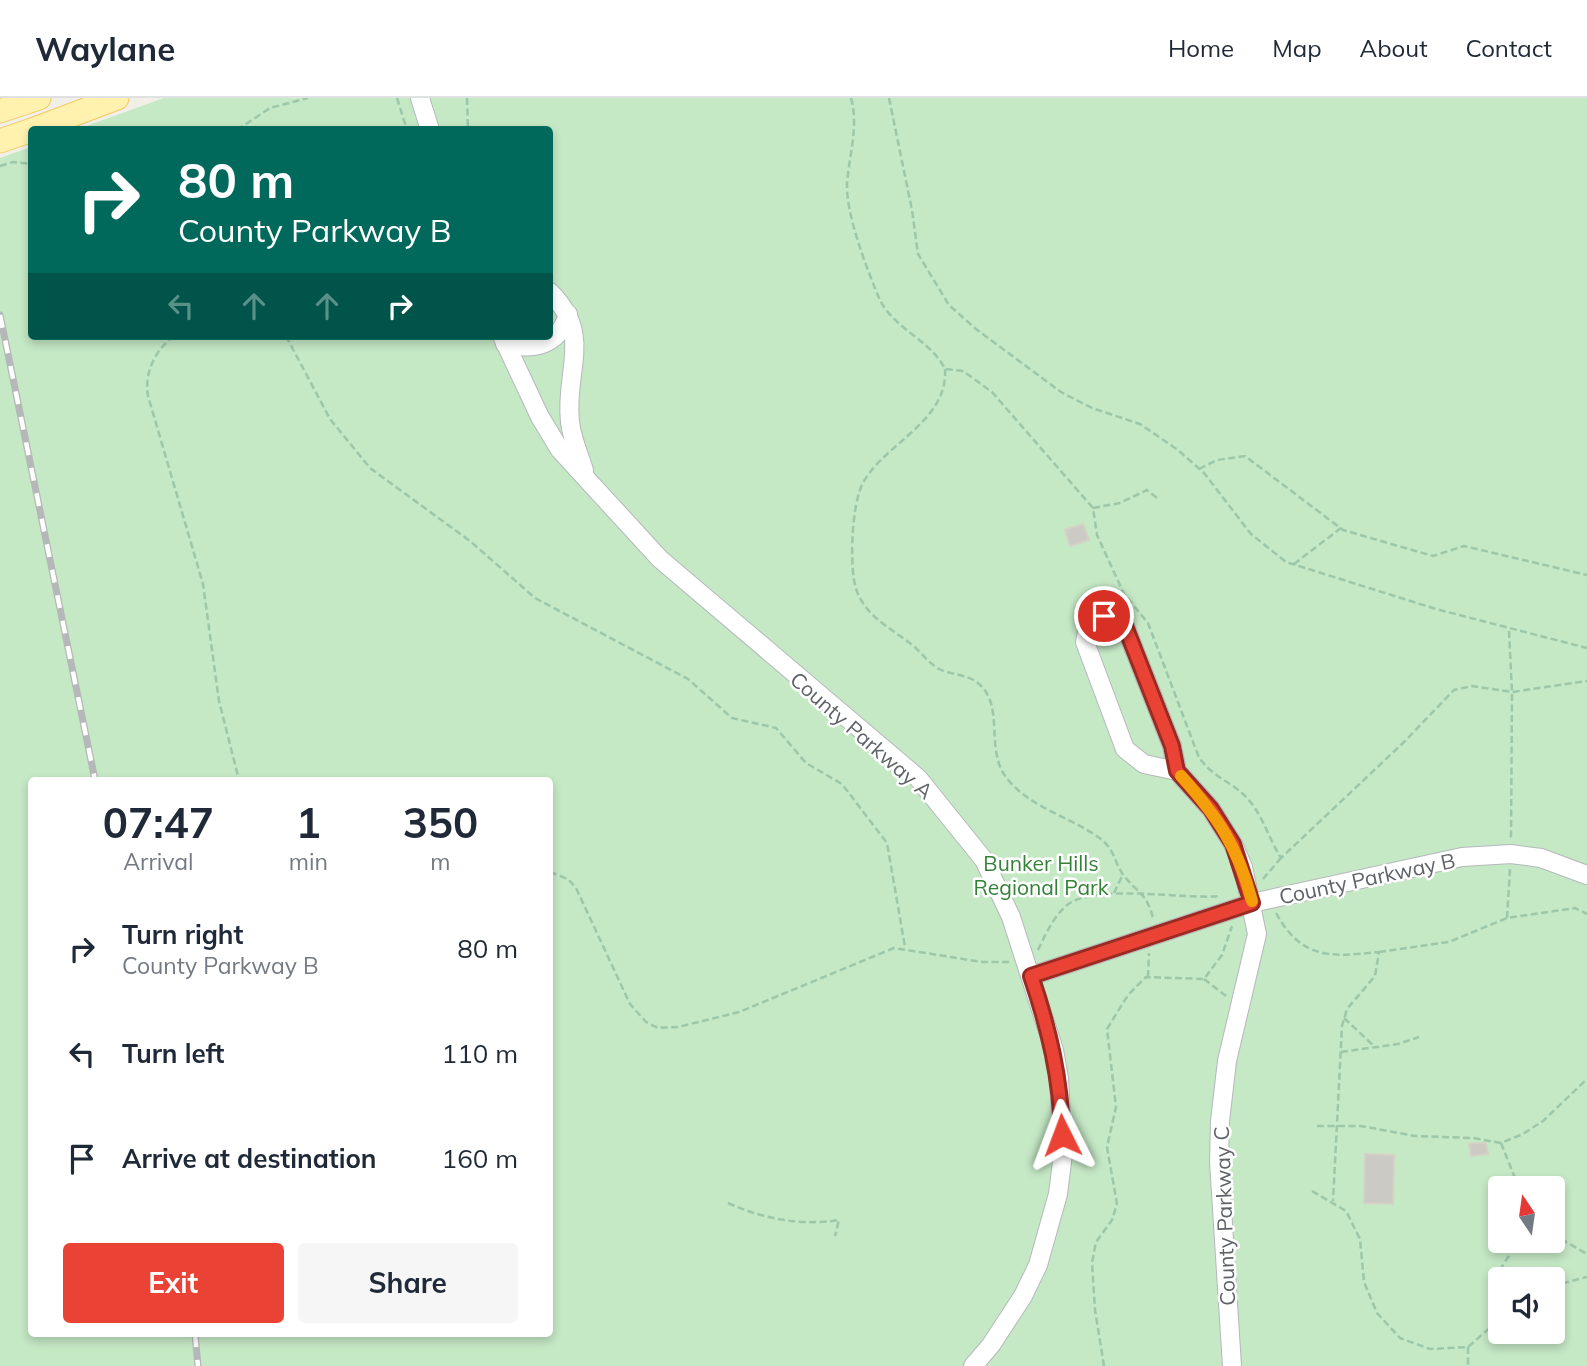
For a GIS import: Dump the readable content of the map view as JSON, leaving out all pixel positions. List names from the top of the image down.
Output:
{
  "streets": {
    "street": ["County Parkway A", "County Parkway B", "County Parkway C"]
  },
  "crossings": [
    ["County Parkway A", "County Parkway B"],
    ["County Parkway B", "County Parkway C"]
  ],
  "parks": ["Bunker Hills Regional Park"],
  "north": "top",
  "page": {
    "header": "Waylane",
    "nav": [
      "Home",
      "Map",
      "About",
      "Contact"
    ],
    "turn": ["80 m", "County Parkway B"],
    "eta": [
      "07:47",
      "Arrival",
      "1",
      "min",
      "350",
      "m"
    ],
    "list": [
      {
        "name": "Turn right",
        "note": "County Parkway B",
        "value": "80 m"
      },
      {
        "name": "Turn left",
        "value": "110 m"
      },
      {
        "name": "Arrive at destination",
        "value": "160 m"
      }
    ],
    "buttons": ["Exit", "Share"]
  }
}
